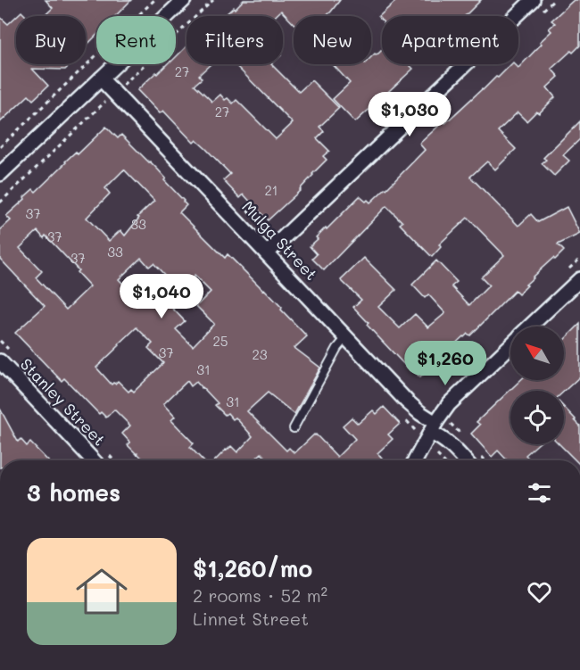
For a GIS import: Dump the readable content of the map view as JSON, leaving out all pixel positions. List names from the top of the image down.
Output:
{
  "streets": {
    "street": ["Mulga Street", "Stanley Street"]
  },
  "house_numbers": [
    "27",
    "27",
    "21",
    "37",
    "33",
    "37",
    "33",
    "37",
    "25",
    "37",
    "23",
    "31",
    "31"
  ],
  "north": "top left",
  "page": {
    "chip": [
      "Buy",
      "Rent",
      "Filters",
      "New",
      "Apartment"
    ],
    "price": ["$1,030", "$1,040", "$1,260"],
    "heading": "3 homes",
    "list": [
      {
        "name": "$1,260/mo",
        "note": "2 rooms · 52 m² · Linnet Street"
      }
    ]
  }
}
